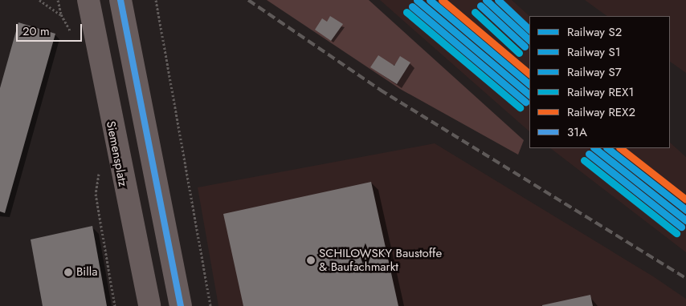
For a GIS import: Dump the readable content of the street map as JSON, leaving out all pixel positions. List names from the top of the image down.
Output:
{
  "streets": {
    "main road": ["Siemensplatz"]
  },
  "places": ["SCHILOWSKY Baustoffe & Baufachmarkt", "Billa"],
  "lines": [
    "rail line S2",
    "rail line S7",
    "rail line REX2",
    "transit line 31A",
    "rail line S1",
    "rail line REX1"
  ],
  "legend": [
    "Railway S2",
    "Railway S1",
    "Railway S7",
    "Railway REX1",
    "Railway REX2",
    "31A"
  ],
  "scale_bar": "20 m"
}
